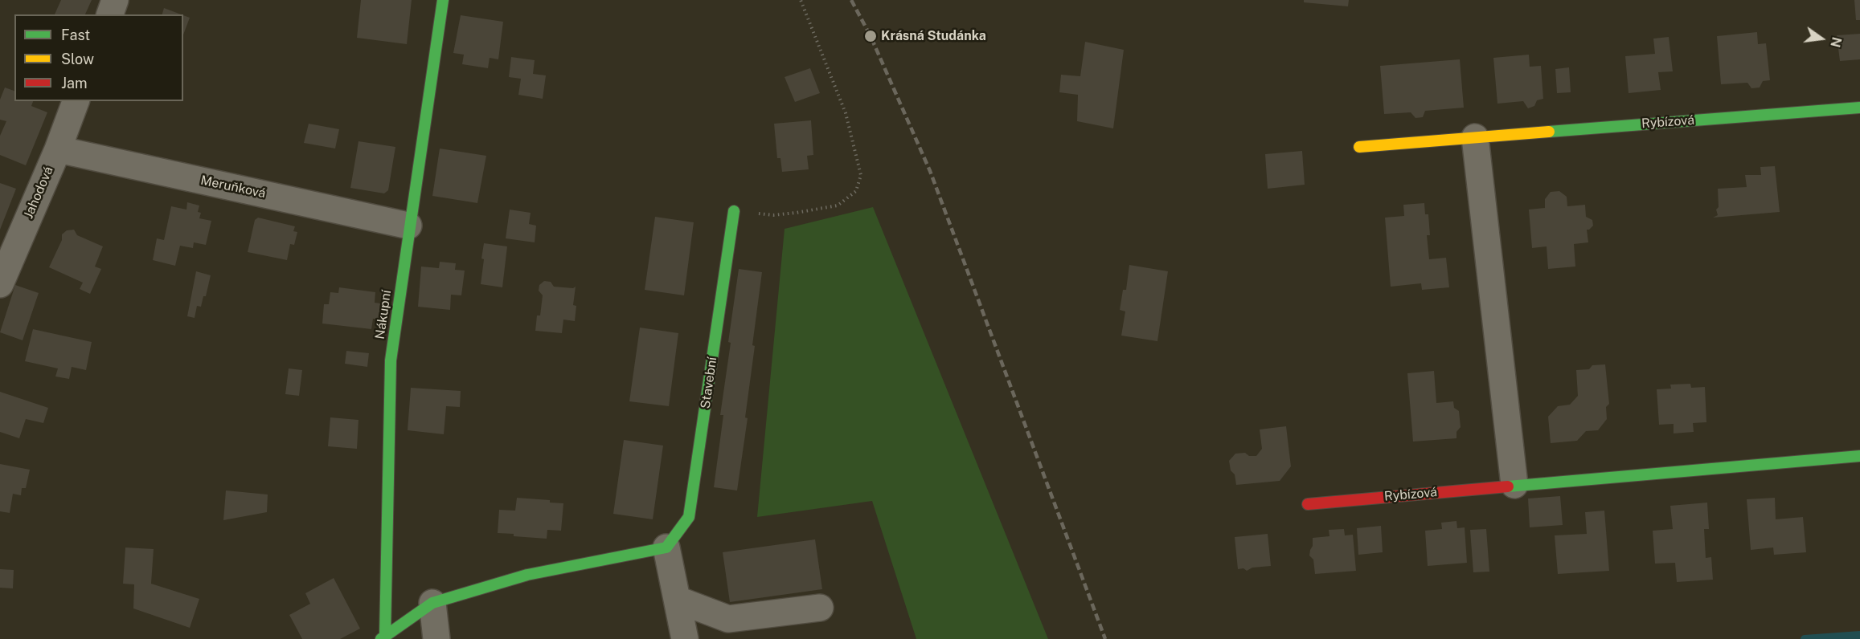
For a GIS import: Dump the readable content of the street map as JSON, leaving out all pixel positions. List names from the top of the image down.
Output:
{
  "streets": {
    "street": [
      "Rybízová",
      "Meruňková",
      "Jahodová",
      "Nákupní",
      "Stavební"
    ]
  },
  "crossings": [
    ["Meruňková", "Jahodová"],
    ["Meruňková", "Nákupní"]
  ],
  "places": ["Krásná Studánka"],
  "legend": ["Fast", "Slow", "Jam"],
  "north": "right"
}
